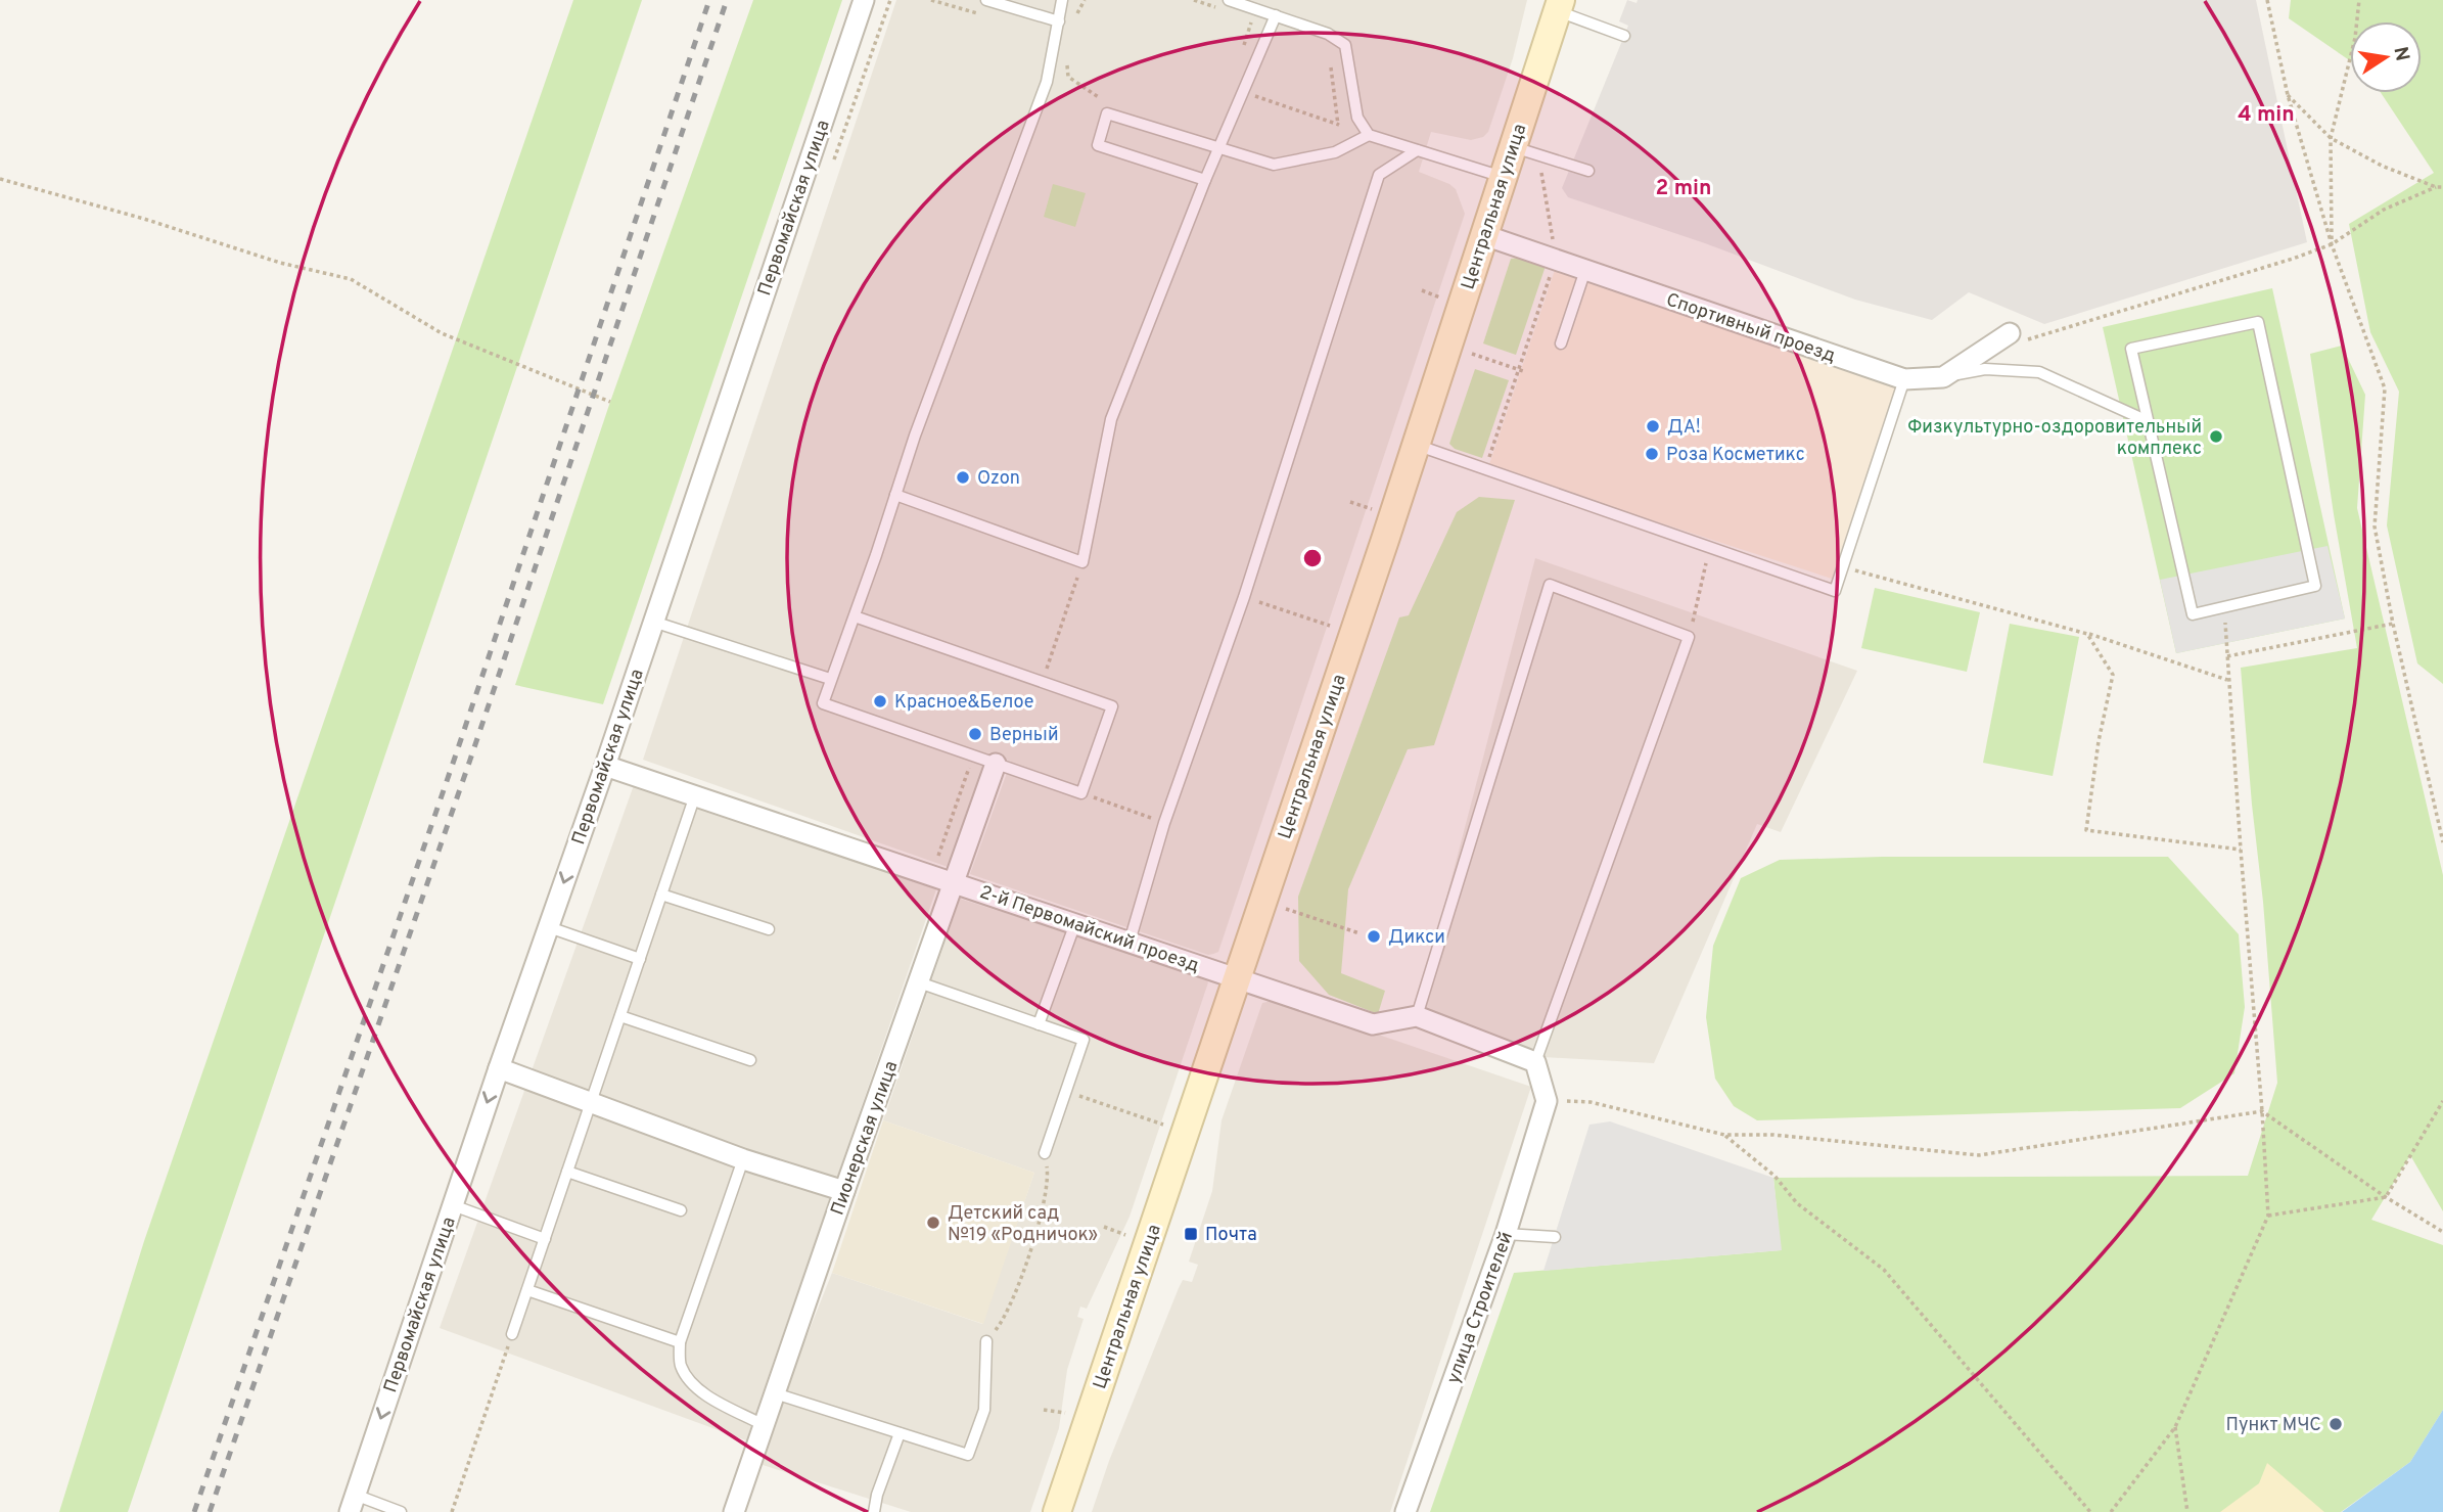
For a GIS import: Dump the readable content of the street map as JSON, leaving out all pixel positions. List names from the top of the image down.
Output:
{
  "streets": {
    "main road": ["Центральная улица"],
    "street": [
      "Первомайская улица",
      "Спортивный проезд",
      "2-й Первомайский проезд",
      "Пионерская улица",
      "улица Строителей"
    ]
  },
  "crossings": [
    ["Центральная улица", "Спортивный проезд"],
    ["Центральная улица", "2-й Первомайский проезд"],
    ["Первомайская улица", "2-й Первомайский проезд"],
    ["2-й Первомайский проезд", "Пионерская улица"]
  ],
  "one_way": ["Первомайская улица"],
  "places": {
    "other": [
      "ДА!",
      "Физкультурно-оздоровительный комплекс",
      "Роза Косметикс",
      "Ozon",
      "Красное&Белое",
      "Верный",
      "Дикси",
      "Детский сад №19 «Родничок»",
      "Пункт МЧС"
    ],
    "transit": ["Почта"]
  },
  "north": "right",
  "rings": ["4 min", "2 min"]
}
